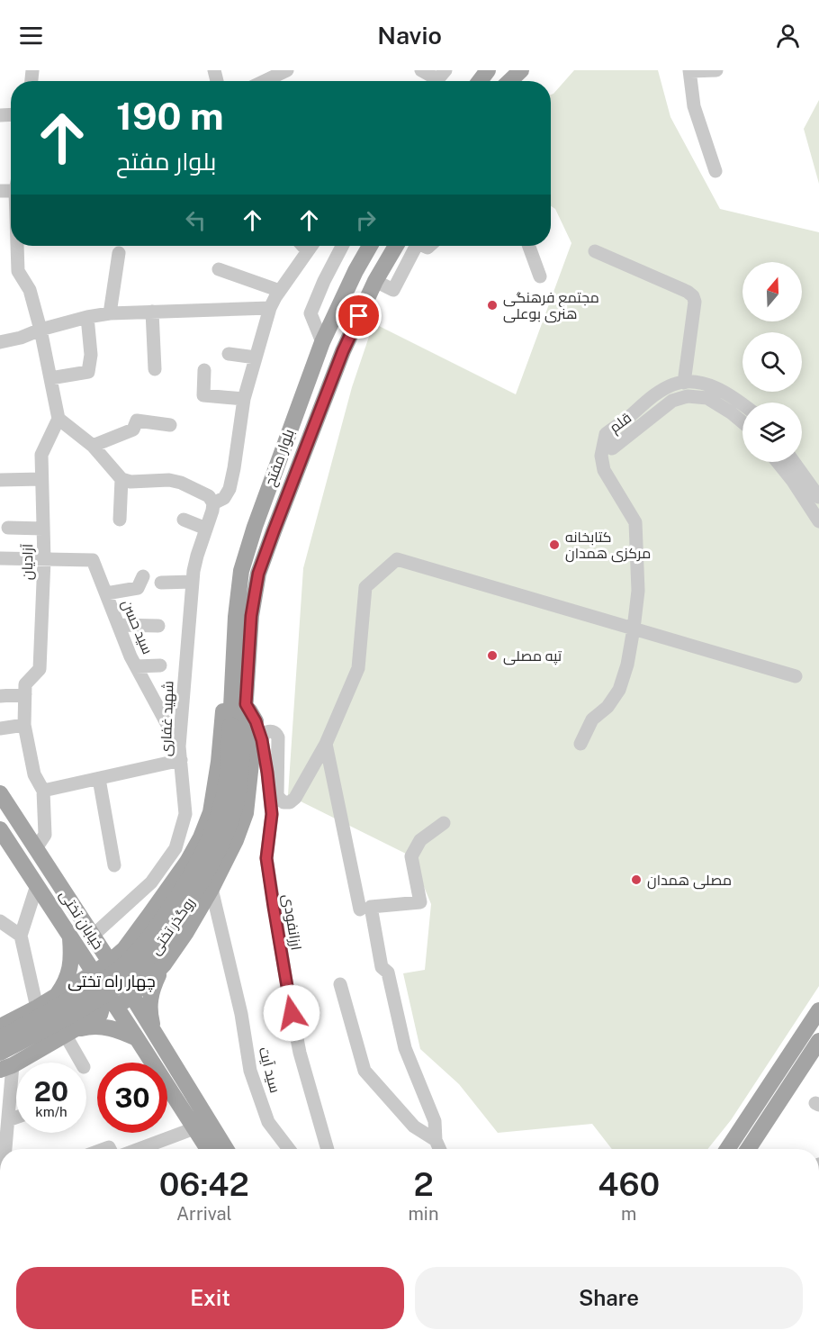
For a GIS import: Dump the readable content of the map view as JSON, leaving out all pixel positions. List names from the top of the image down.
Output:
{
  "streets": {
    "main road": ["بلوار مفتح", "خیابان تختی", "روگذر تختی"],
    "street": [
      "قلم",
      "آزادیان",
      "سید حسن",
      "شهید غفاری",
      "ارزانفودی",
      "سید آیت"
    ]
  },
  "crossings": [
    ["بلوار مفتح", "ارزانفودی"],
    ["بلوار مفتح", "روگذر تختی"],
    ["آزادیان", "سید حسن"],
    ["سید حسن", "شهید غفاری"],
    ["شهید غفاری", "خیابان تختی"],
    ["ارزانفودی", "روگذر تختی"]
  ],
  "districts": ["چهار راه تختی"],
  "places": [
    "مجتمع فرهنگی هنری بوعلی",
    "کتابخانه مرکزی همدان",
    "تپه مصلی",
    "مصلی همدان"
  ],
  "north": "top",
  "page": {
    "header": "Navio",
    "turn": ["190 m", "بلوار مفتح"],
    "speed": "20 km/h",
    "limit": "30",
    "eta": [
      "06:42",
      "Arrival",
      "2",
      "min",
      "460",
      "m"
    ],
    "buttons": ["Exit", "Share"]
  }
}
